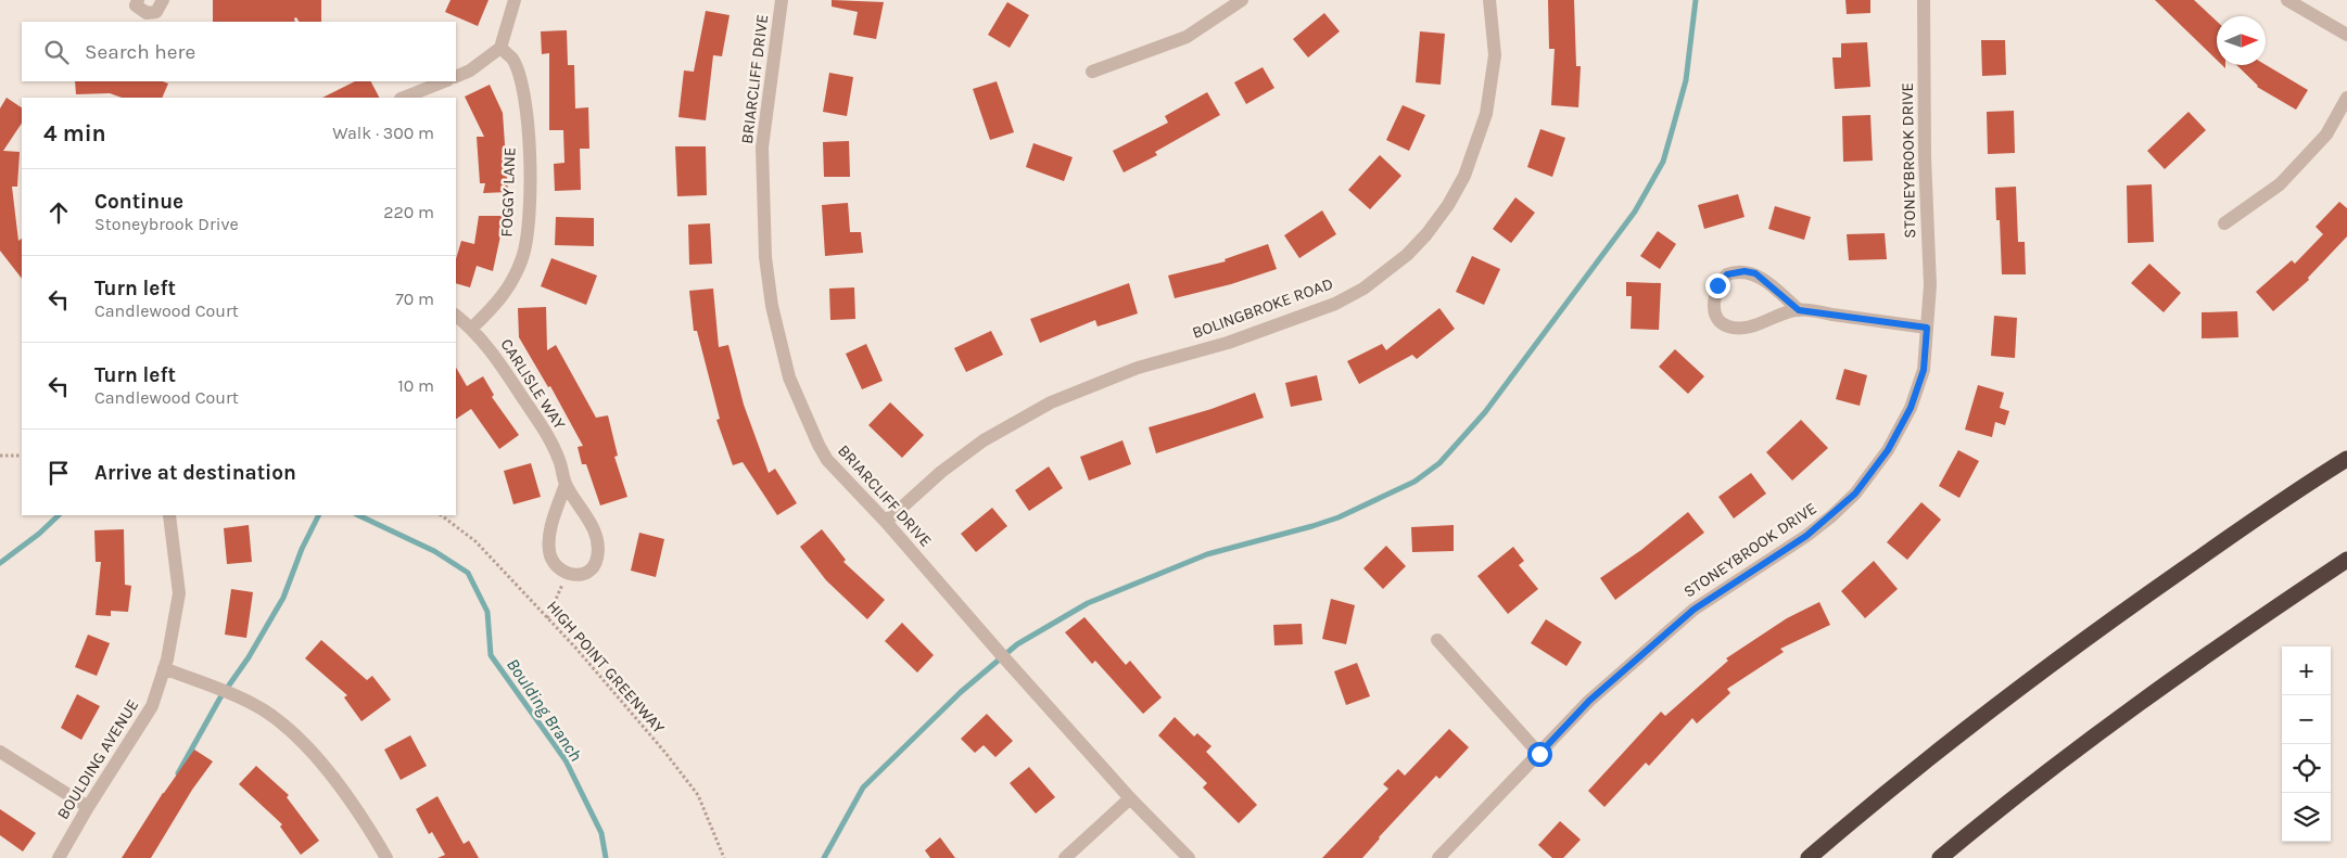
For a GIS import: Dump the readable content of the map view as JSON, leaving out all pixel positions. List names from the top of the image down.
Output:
{
  "streets": {
    "street": [
      "BRIARCLIFF DRIVE",
      "STONEYBROOK DRIVE",
      "FOGGY LANE",
      "BOLINGBROKE ROAD",
      "CARLISLE WAY",
      "BOULDING AVENUE"
    ],
    "path": ["HIGH POINT GREENWAY"]
  },
  "crossings": [
    ["BRIARCLIFF DRIVE", "BOLINGBROKE ROAD"],
    ["FOGGY LANE", "CARLISLE WAY"]
  ],
  "water": ["Boulding Branch"],
  "north": "right",
  "page": {
    "search": "Search here",
    "heading": ["4 min", "Walk · 300 m"],
    "list": [
      ["Continue", "Stoneybrook Drive", "220 m"],
      ["Turn left", "Candlewood Court", "70 m"],
      ["Turn left", "Candlewood Court", "10 m"],
      "Arrive at destination"
    ],
    "map_buttons": ["+", "−"]
  }
}
